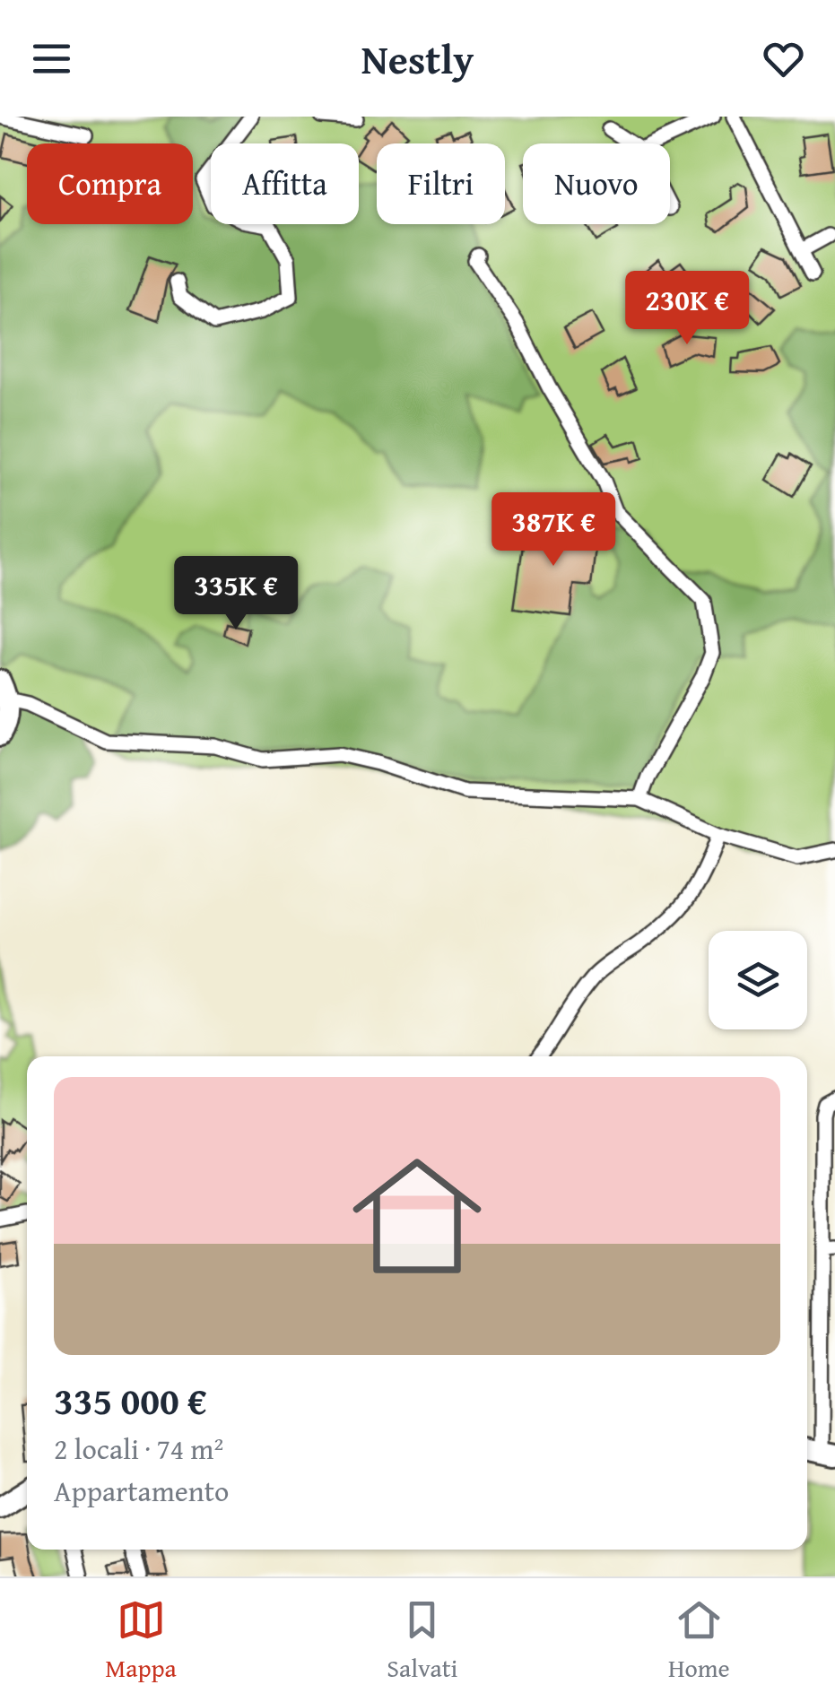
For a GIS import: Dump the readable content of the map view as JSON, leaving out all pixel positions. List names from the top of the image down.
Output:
{
  "page": {
    "header": "Nestly",
    "chip": [
      "Compra",
      "Affitta",
      "Filtri",
      "Nuovo"
    ],
    "price": ["230K €", "387K €", "335K €"],
    "list": [
      {
        "name": "335 000 €",
        "note": "2 locali · 74 m² · Appartamento"
      }
    ],
    "tabs": ["Mappa", "Salvati", "Home"]
  }
}
